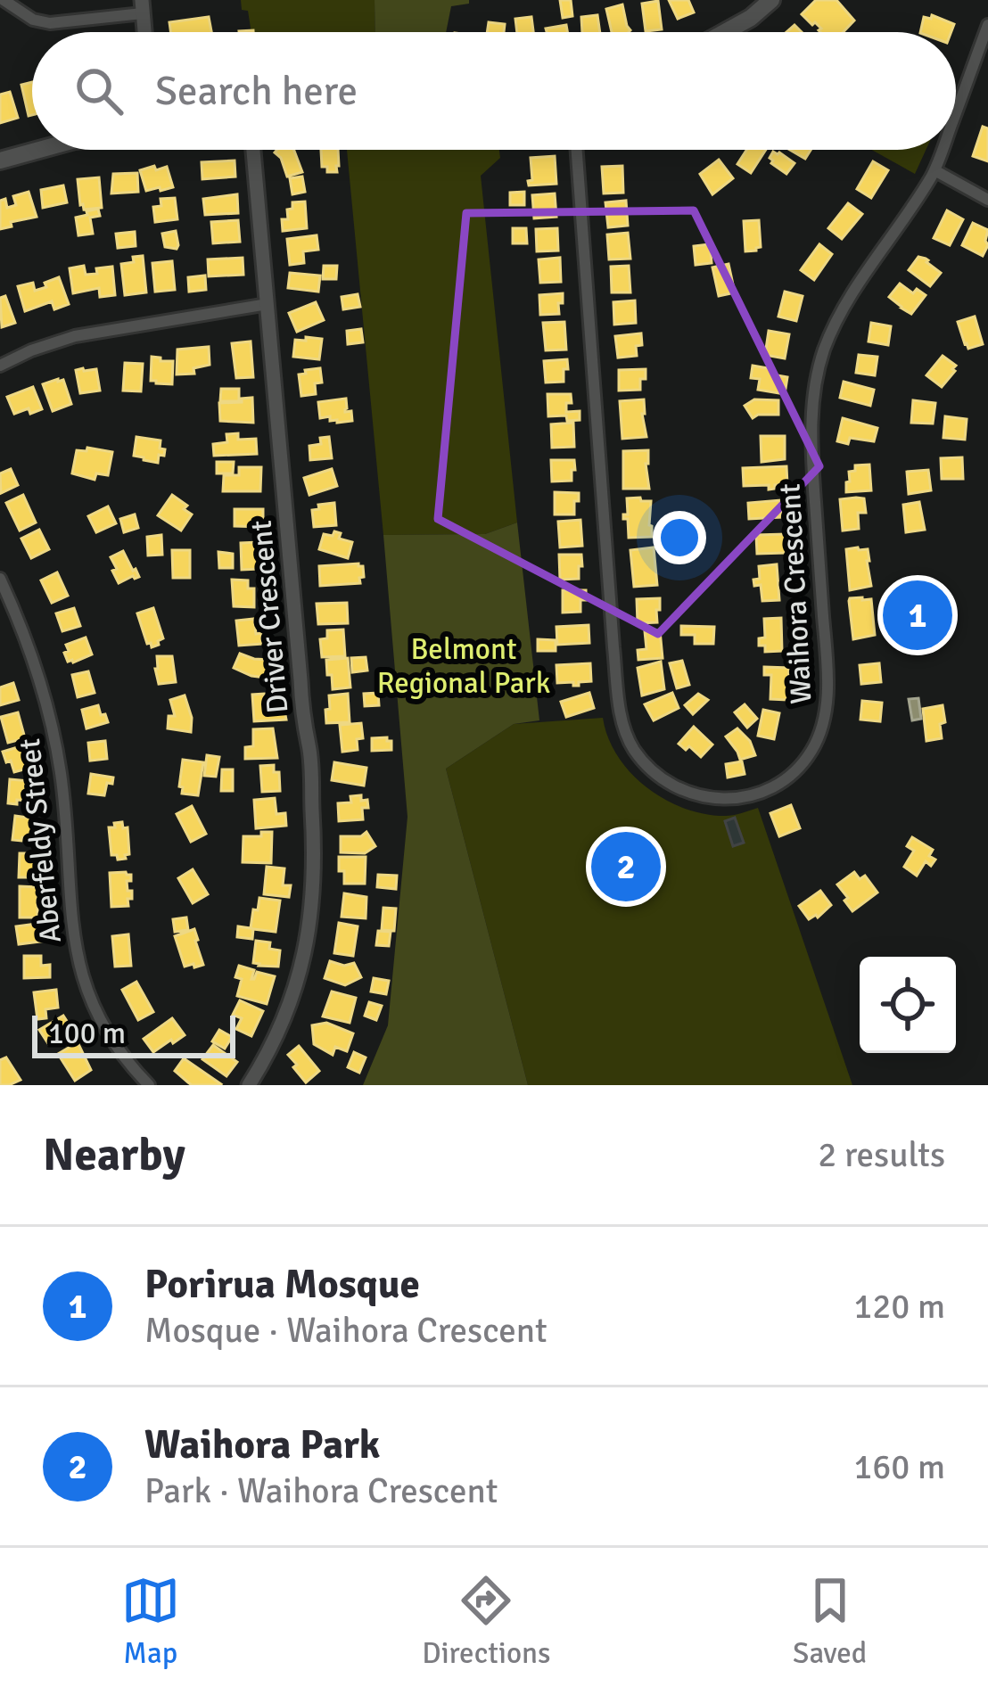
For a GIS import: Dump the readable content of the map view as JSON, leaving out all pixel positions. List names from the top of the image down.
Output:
{
  "streets": {
    "street": ["Waihora Crescent", "Driver Crescent", "Aberfeldy Street"]
  },
  "parks": ["Belmont Regional Park"],
  "scale_bar": "100 m",
  "page": {
    "search": "Search here",
    "pins": ["1", "2"],
    "scale": "100 m",
    "heading": ["Nearby", "2 results"],
    "list": [
      {
        "mark": "1",
        "name": "Porirua Mosque",
        "note": "Mosque · Waihora Crescent",
        "value": "120 m"
      },
      {
        "mark": "2",
        "name": "Waihora Park",
        "note": "Park · Waihora Crescent",
        "value": "160 m"
      }
    ],
    "nav": ["Map", "Directions", "Saved"]
  }
}
